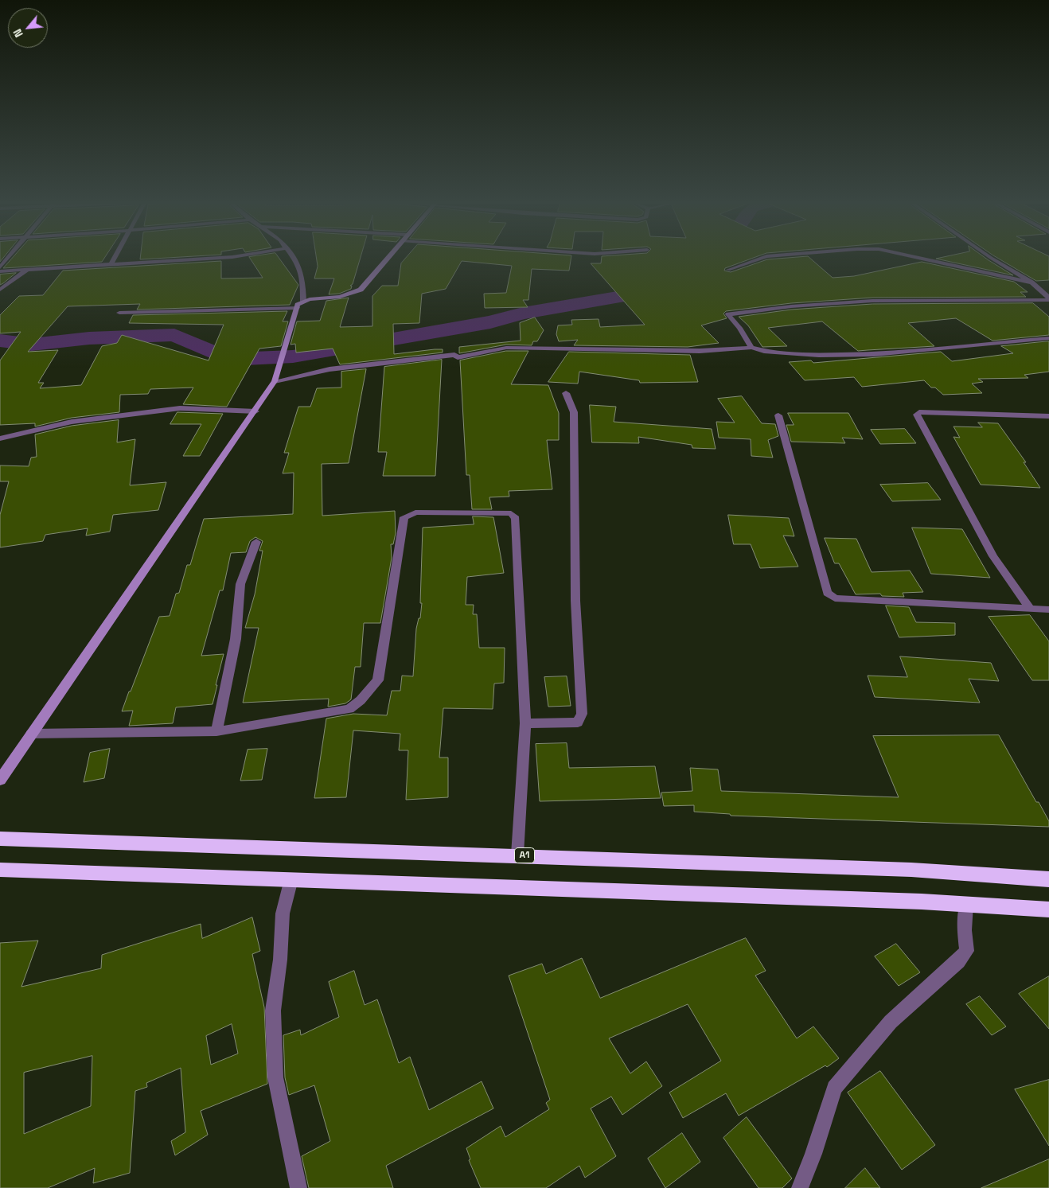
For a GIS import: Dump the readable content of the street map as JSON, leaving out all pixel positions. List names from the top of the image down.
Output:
{
  "streets": {
    "highway": ["A1"]
  },
  "north": "bottom left"
}
